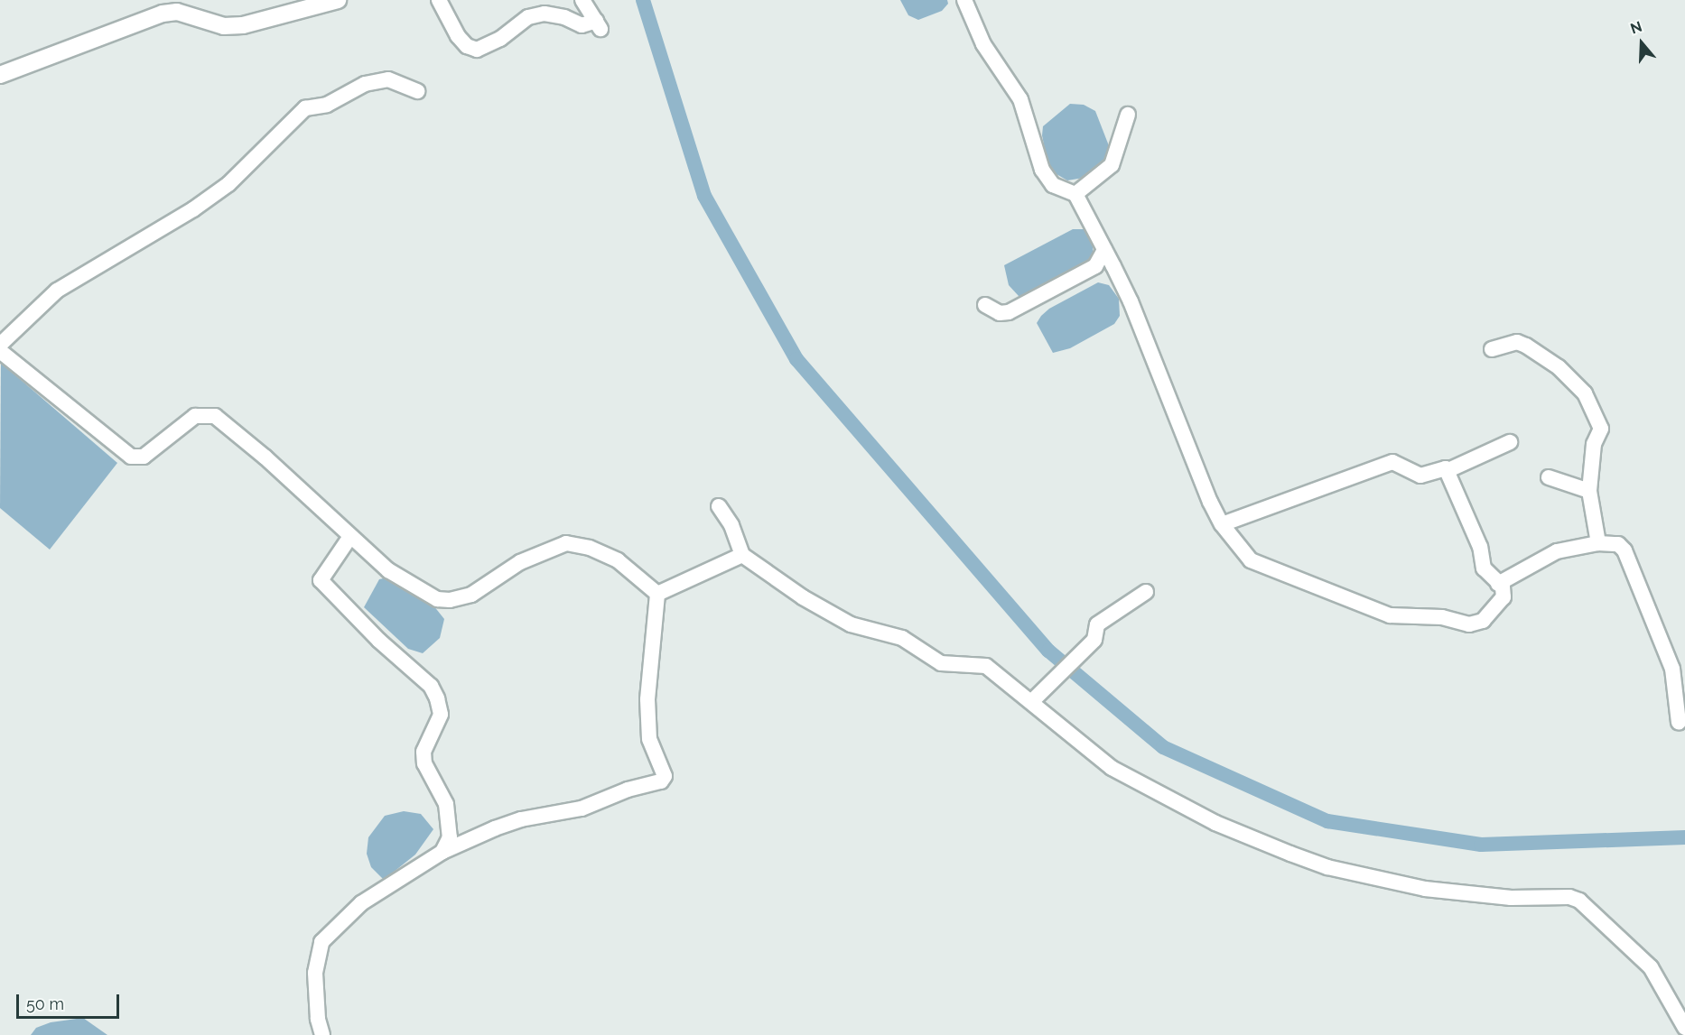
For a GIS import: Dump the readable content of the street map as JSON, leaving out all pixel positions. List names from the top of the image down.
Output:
{
  "scale_bar": "50 m",
  "north": "top"
}
